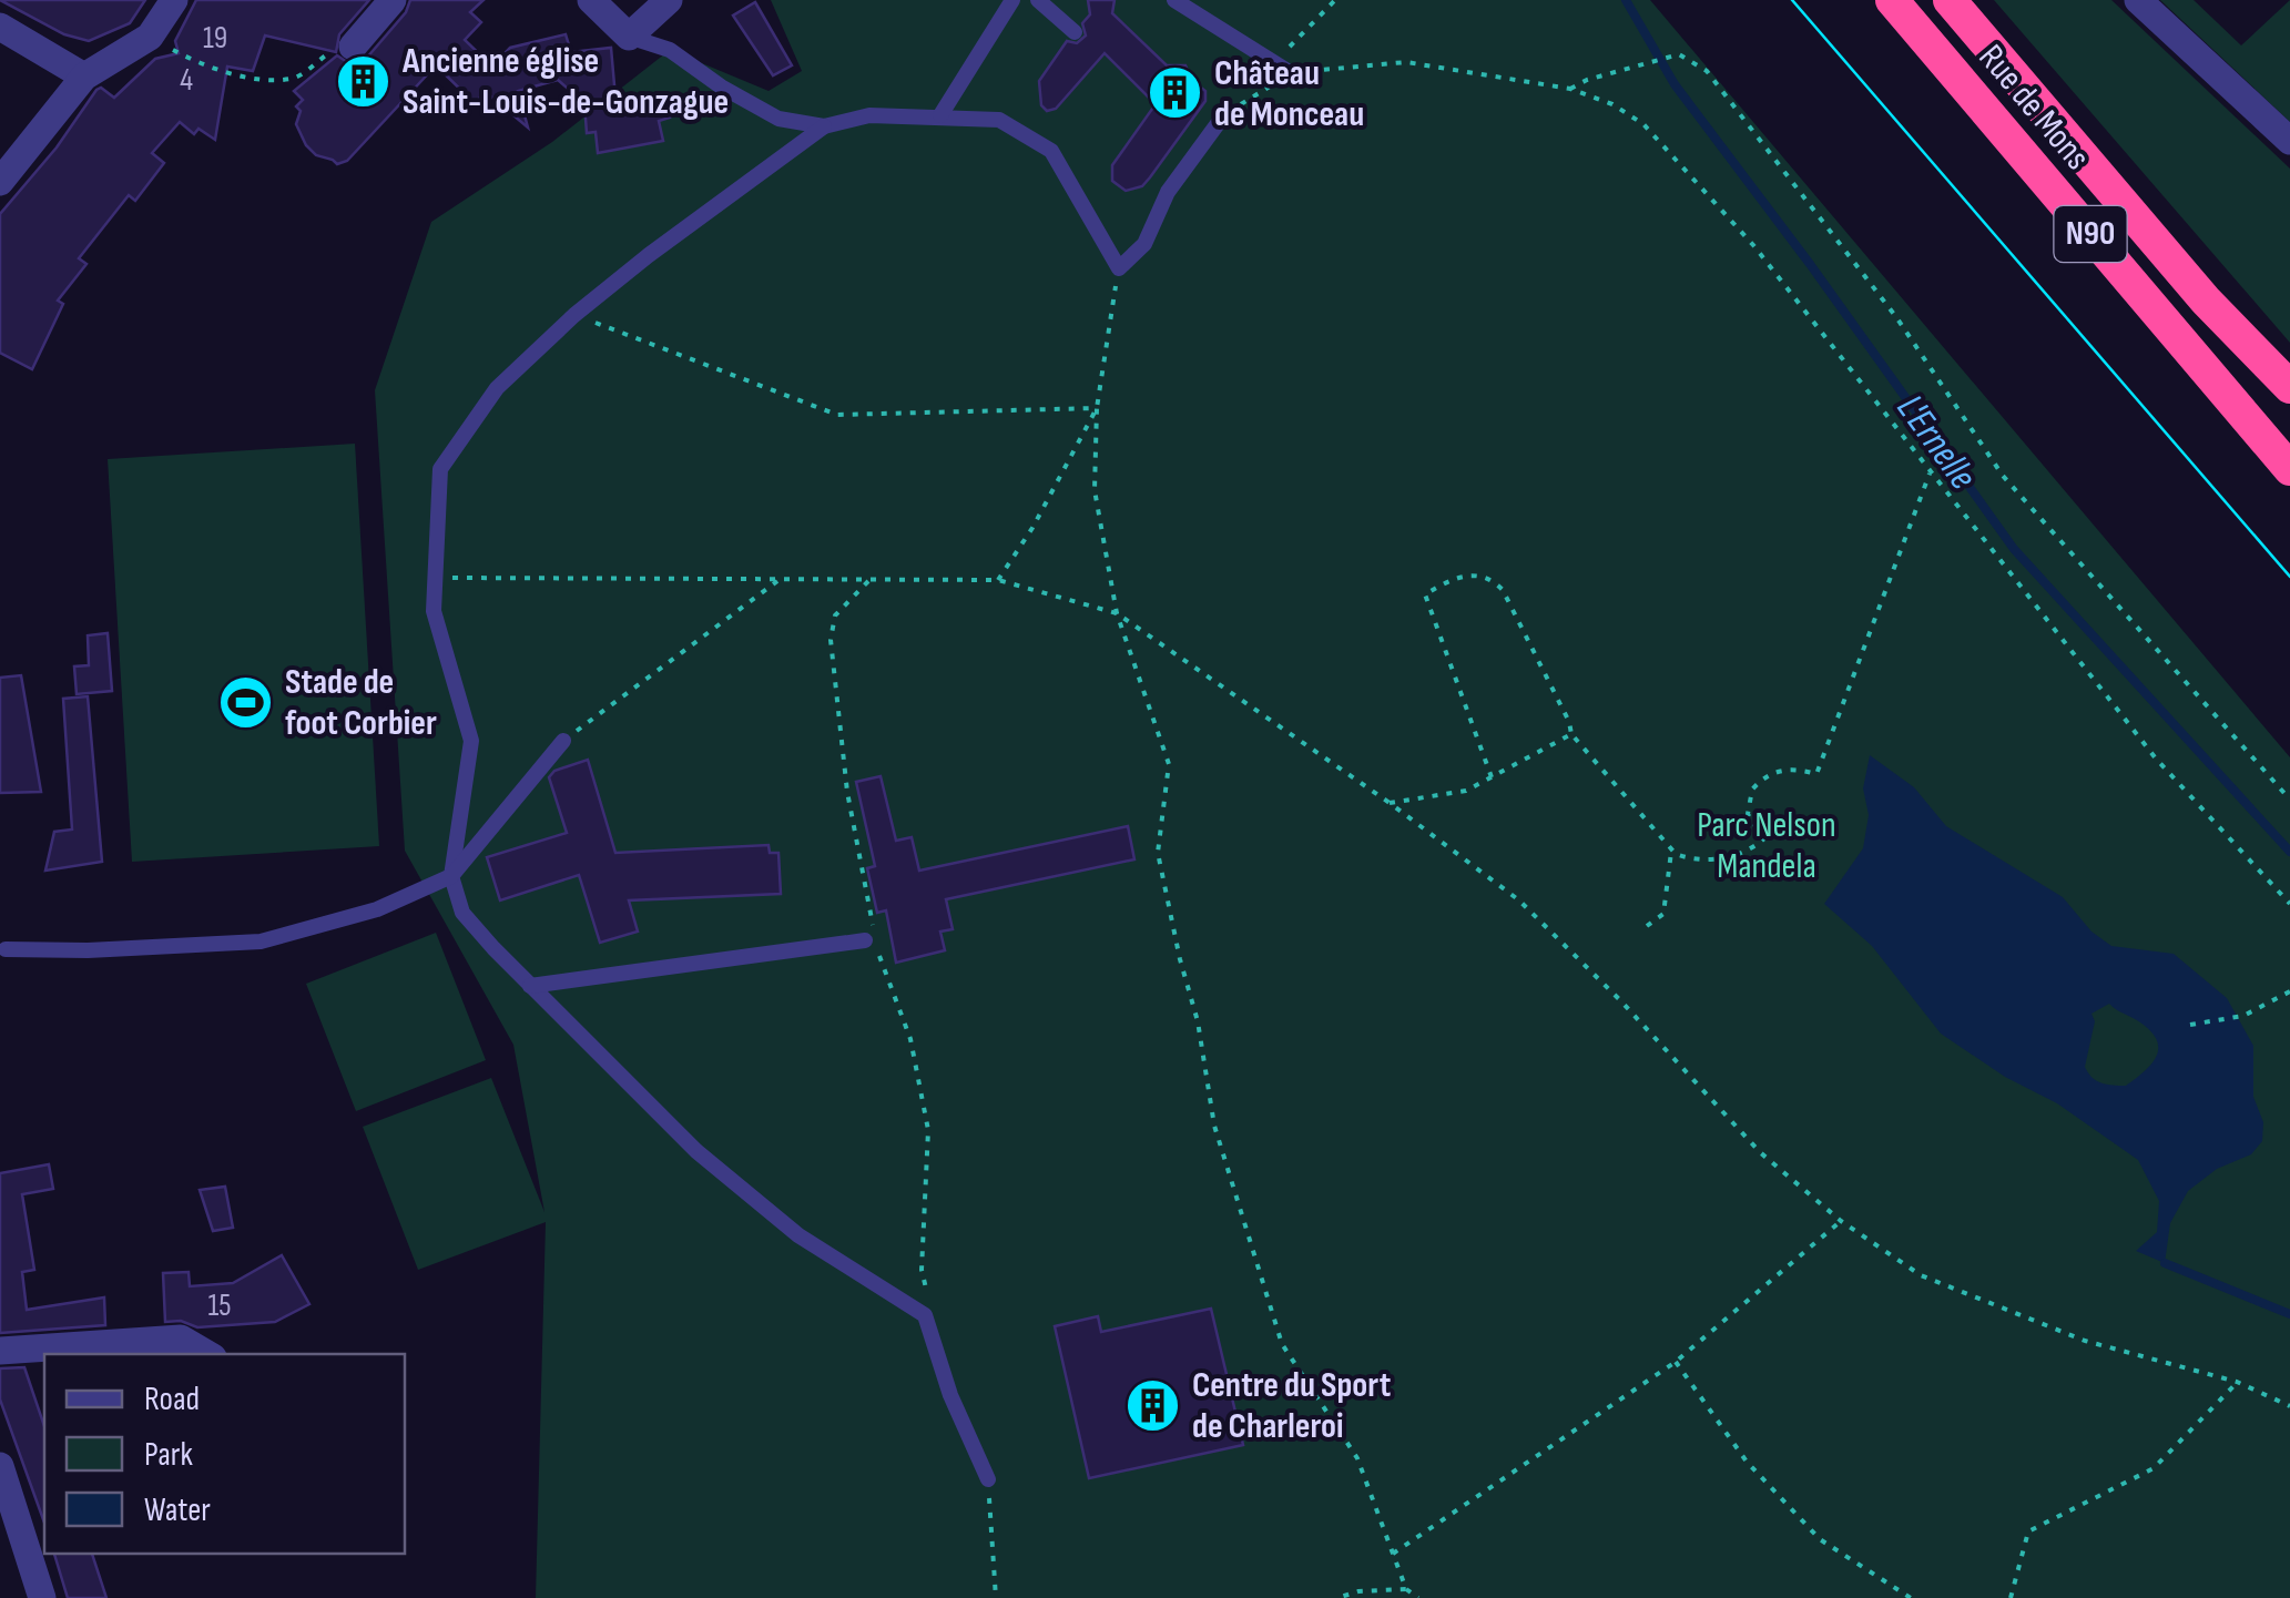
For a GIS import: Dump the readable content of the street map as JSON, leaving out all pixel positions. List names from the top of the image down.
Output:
{
  "streets": {
    "highway": ["Rue de Mons", "N90"]
  },
  "water": ["L'Ernelle"],
  "parks": ["Parc Nelson Mandela"],
  "places": {
    "building": ["Ancienne église Saint-Louis-de-Gonzague", "Château de Monceau", "Centre du Sport de Charleroi"],
    "sports": ["Stade de foot Corbier"]
  },
  "house_numbers": ["19", "4", "15"],
  "legend": ["Road", "Park", "Water"]
}
